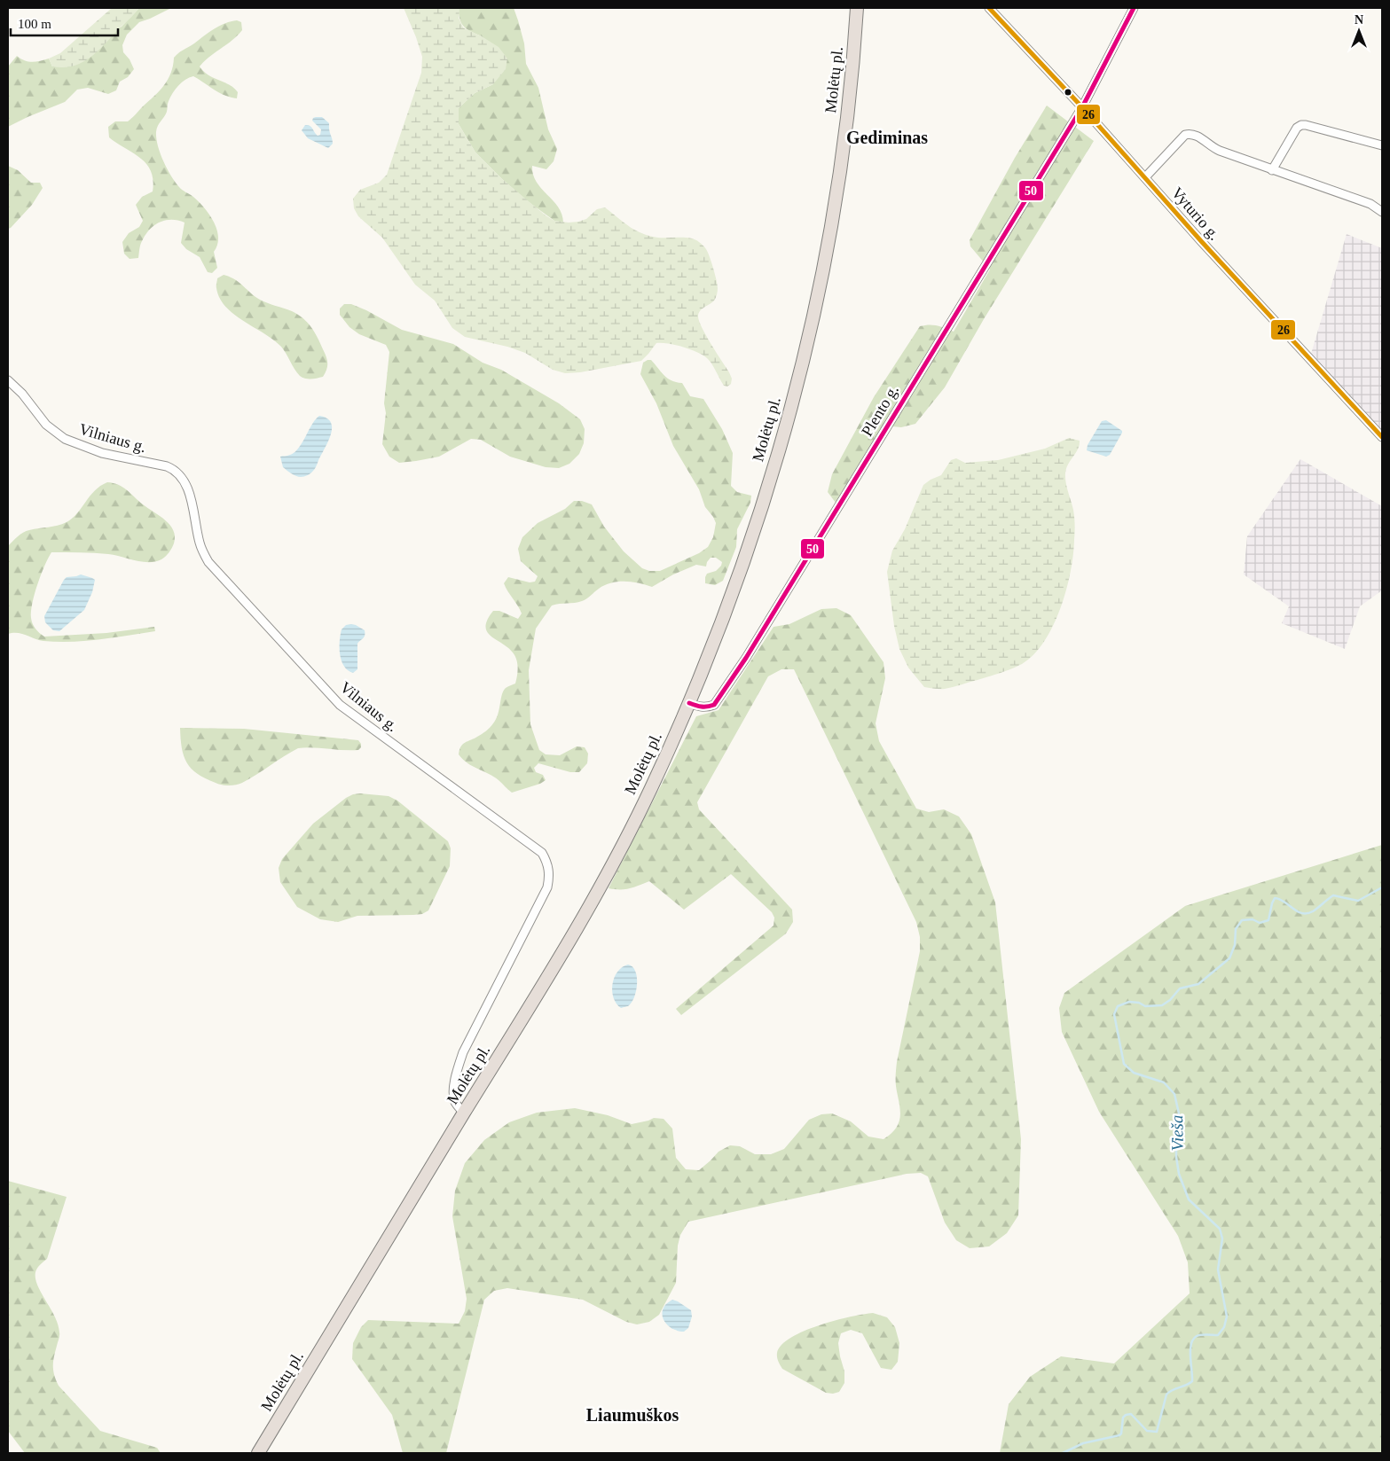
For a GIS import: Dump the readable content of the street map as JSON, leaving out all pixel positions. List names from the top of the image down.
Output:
{
  "streets": {
    "highway": ["Molėtų pl."],
    "street": ["Vyturio g.", "Plento g.", "Vilniaus g."]
  },
  "crossings": [
    ["Molėtų pl.", "Plento g."],
    ["Molėtų pl.", "Vilniaus g."],
    ["Vyturio g.", "Plento g."]
  ],
  "districts": ["Gediminas", "Liaumuškos"],
  "water": ["Vieša"],
  "lines": ["transit line 26", "transit line 50"],
  "scale_bar": "100 m",
  "north": "top"
}
